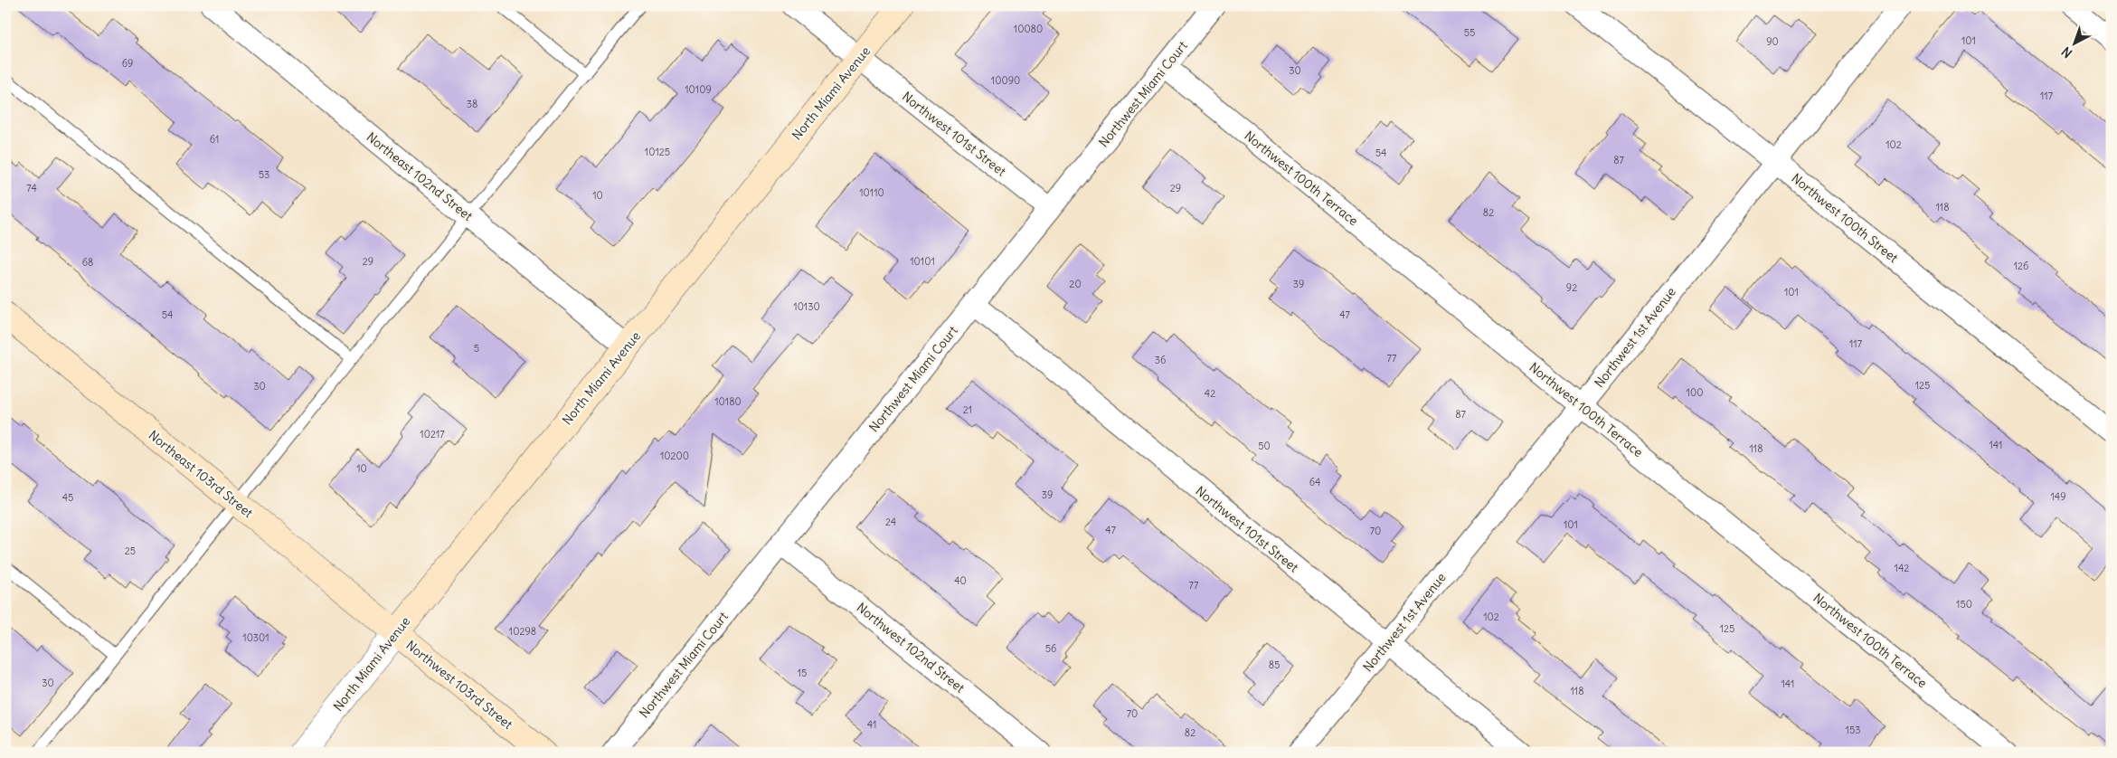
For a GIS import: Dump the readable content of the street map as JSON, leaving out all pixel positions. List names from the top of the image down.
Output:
{
  "streets": {
    "main road": ["North Miami Avenue", "Northeast 103rd Street", "Northwest 103rd Street"],
    "street": [
      "Northwest Miami Court",
      "Northwest 101st Street",
      "Northeast 102nd Street",
      "Northwest 100th Terrace",
      "Northwest 100th Street",
      "Northwest 1st Avenue",
      "Northwest 102nd Street"
    ]
  },
  "crossings": [
    ["North Miami Avenue", "Northwest 101st Street"],
    ["North Miami Avenue", "Northeast 102nd Street"],
    ["North Miami Avenue", "Northeast 103rd Street"],
    ["North Miami Avenue", "Northwest 103rd Street"],
    ["Northwest Miami Court", "Northwest 101st Street"],
    ["Northwest Miami Court", "Northwest 100th Terrace"],
    ["Northwest Miami Court", "Northwest 102nd Street"],
    ["Northwest 101st Street", "Northwest 1st Avenue"],
    ["Northwest 100th Terrace", "Northwest 1st Avenue"],
    ["Northwest 100th Street", "Northwest 1st Avenue"],
    ["Northeast 103rd Street", "Northwest 103rd Street"]
  ],
  "house_numbers": [
    "10080",
    "55",
    "101",
    "90",
    "69",
    "30",
    "10090",
    "10109",
    "117",
    "38",
    "61",
    "102",
    "10125",
    "54",
    "87",
    "53",
    "74",
    "29",
    "10110",
    "10",
    "118",
    "82",
    "29",
    "10101",
    "68",
    "126",
    "20",
    "39",
    "92",
    "101",
    "10130",
    "54",
    "47",
    "117",
    "5",
    "77",
    "36",
    "125",
    "30",
    "100",
    "42",
    "10180",
    "21",
    "87",
    "10217",
    "141",
    "50",
    "118",
    "10200",
    "10",
    "64",
    "39",
    "149",
    "45",
    "24",
    "101",
    "47",
    "70",
    "25",
    "142",
    "40",
    "77",
    "150",
    "102",
    "125",
    "10298",
    "10301",
    "56",
    "85",
    "15",
    "30",
    "141",
    "118",
    "70",
    "41",
    "153",
    "82"
  ],
  "north": "bottom left"
}
